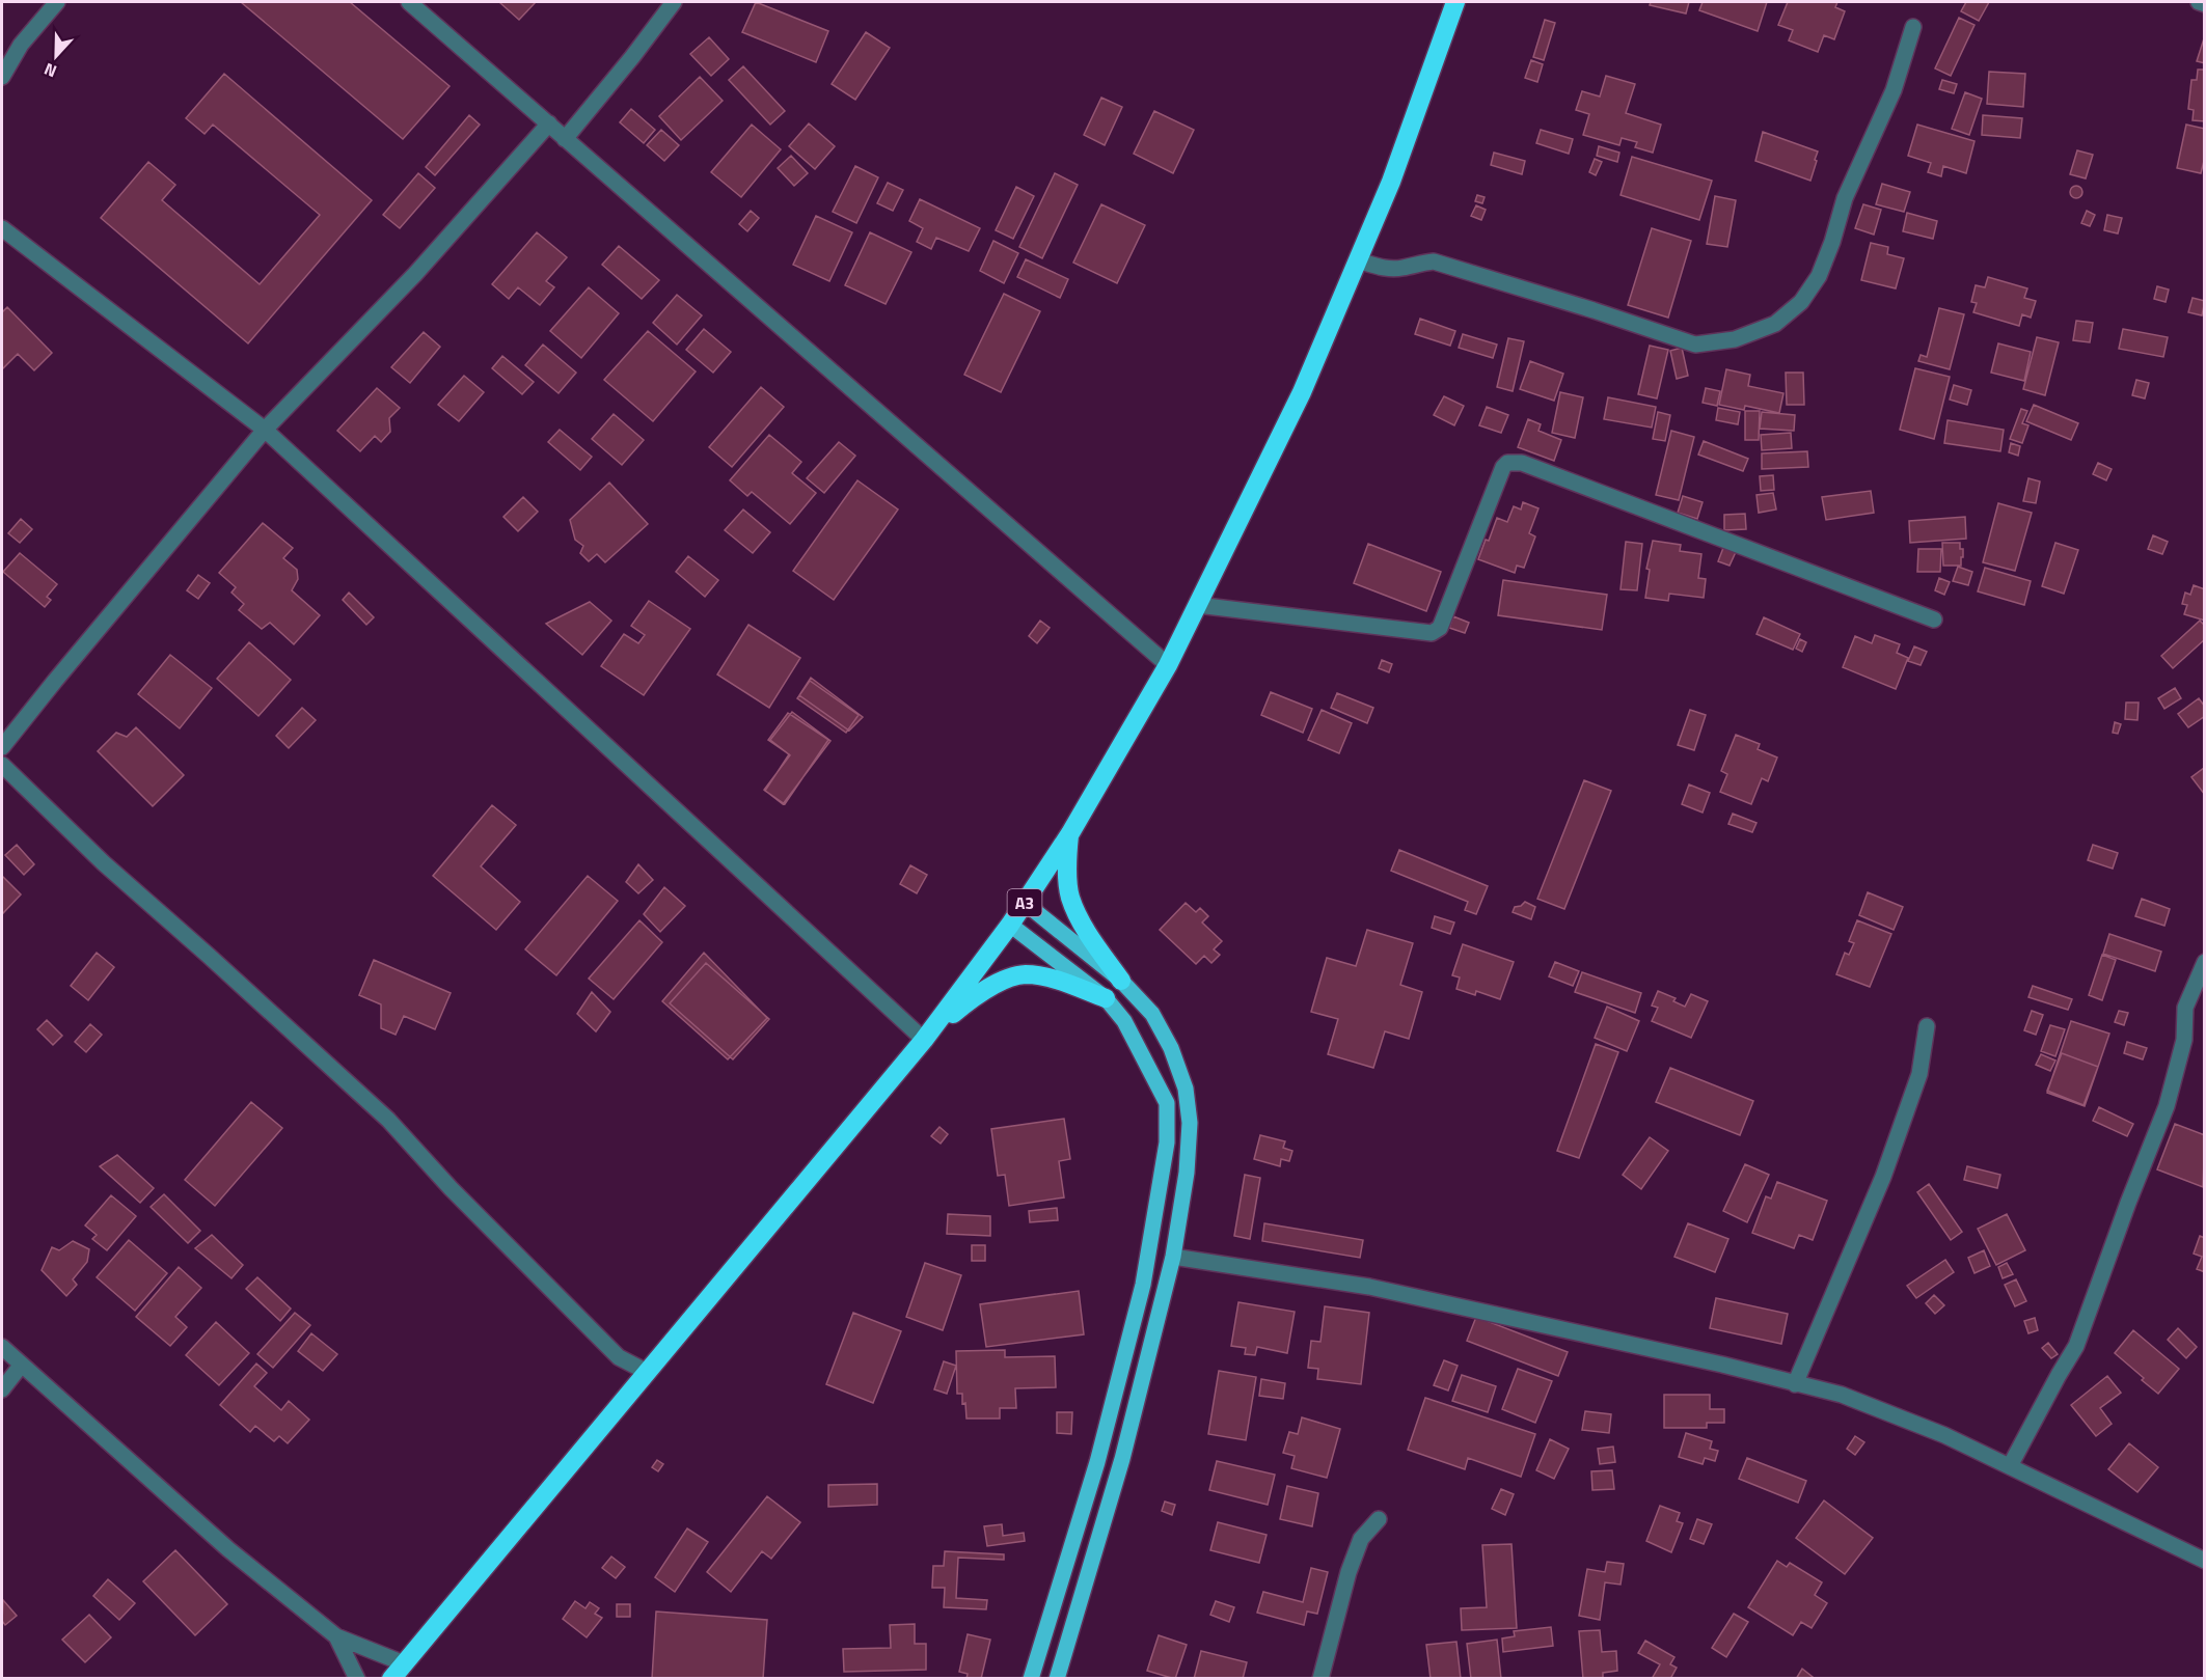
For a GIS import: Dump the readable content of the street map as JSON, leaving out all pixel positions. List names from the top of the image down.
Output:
{
  "streets": {
    "highway": ["A3"]
  },
  "north": "bottom"
}
